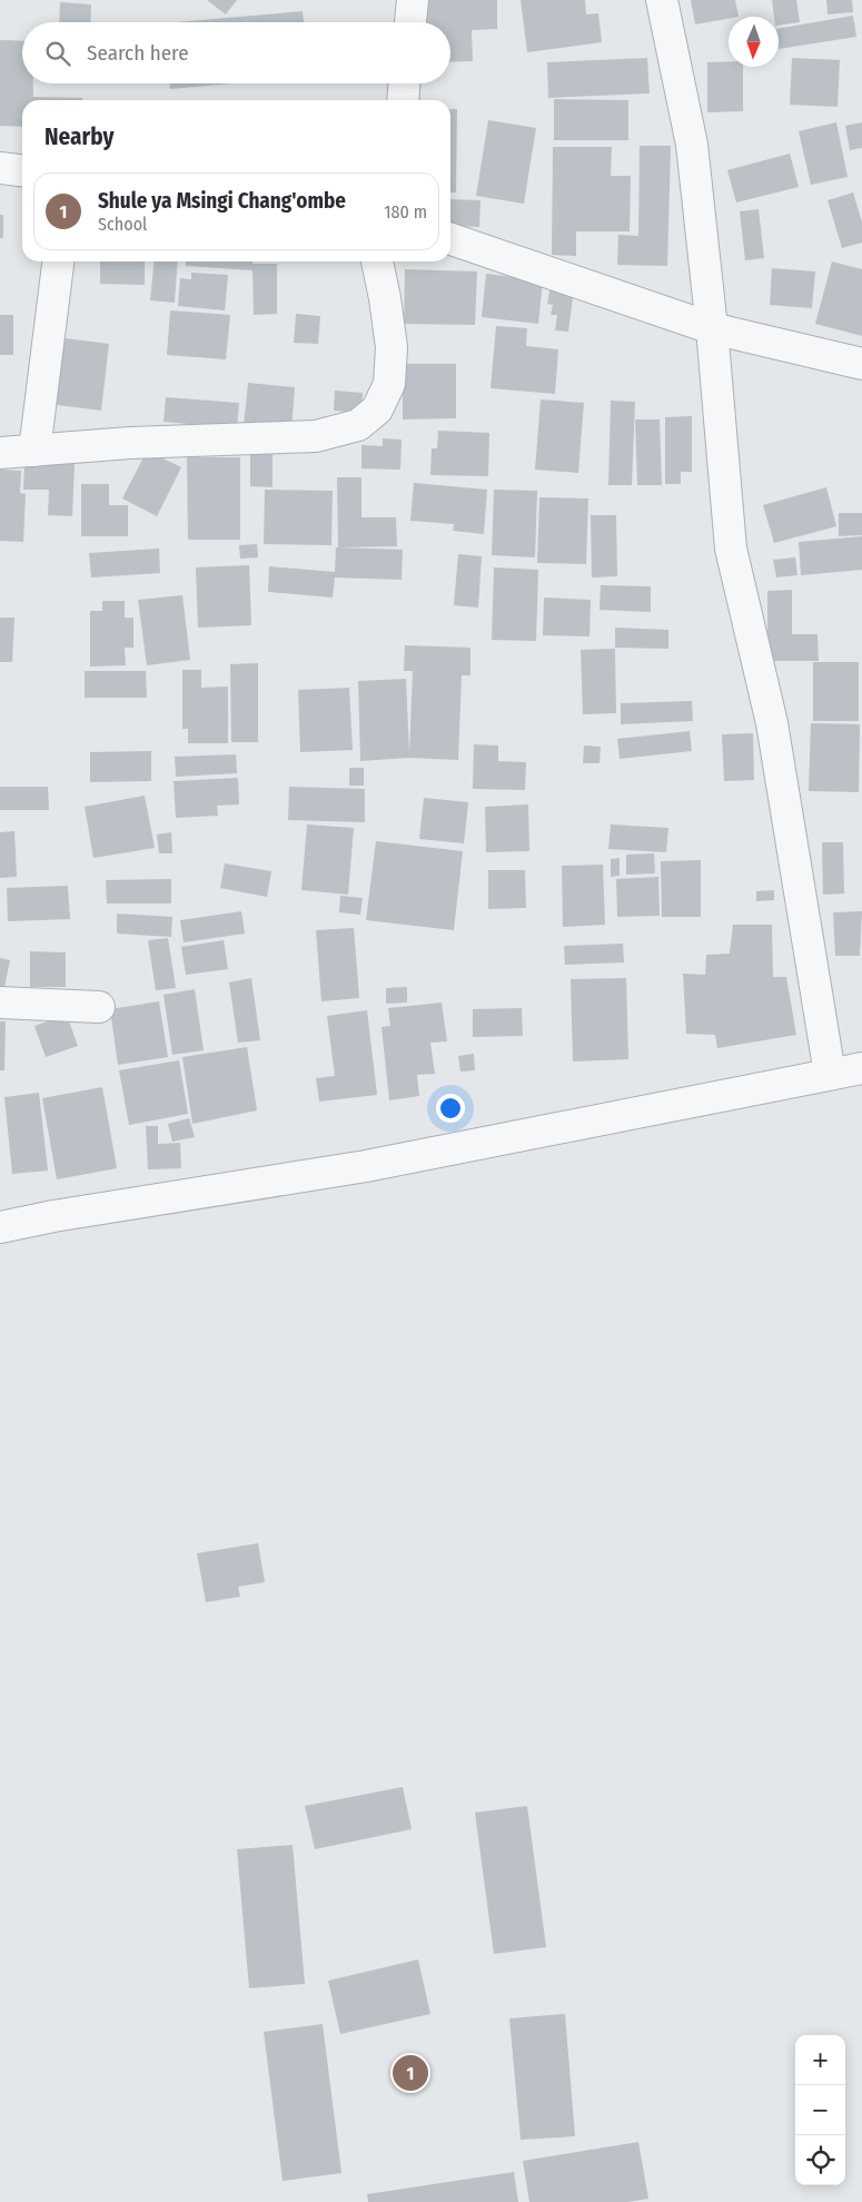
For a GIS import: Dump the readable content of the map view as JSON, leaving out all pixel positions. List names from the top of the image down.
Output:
{
  "north": "bottom",
  "page": {
    "search": "Search here",
    "heading": "Nearby",
    "list": [
      {
        "mark": "1",
        "name": "Shule ya Msingi Chang'ombe",
        "note": "School",
        "value": "180 m"
      }
    ],
    "map_buttons": ["+", "−"],
    "pins": "1"
  }
}
